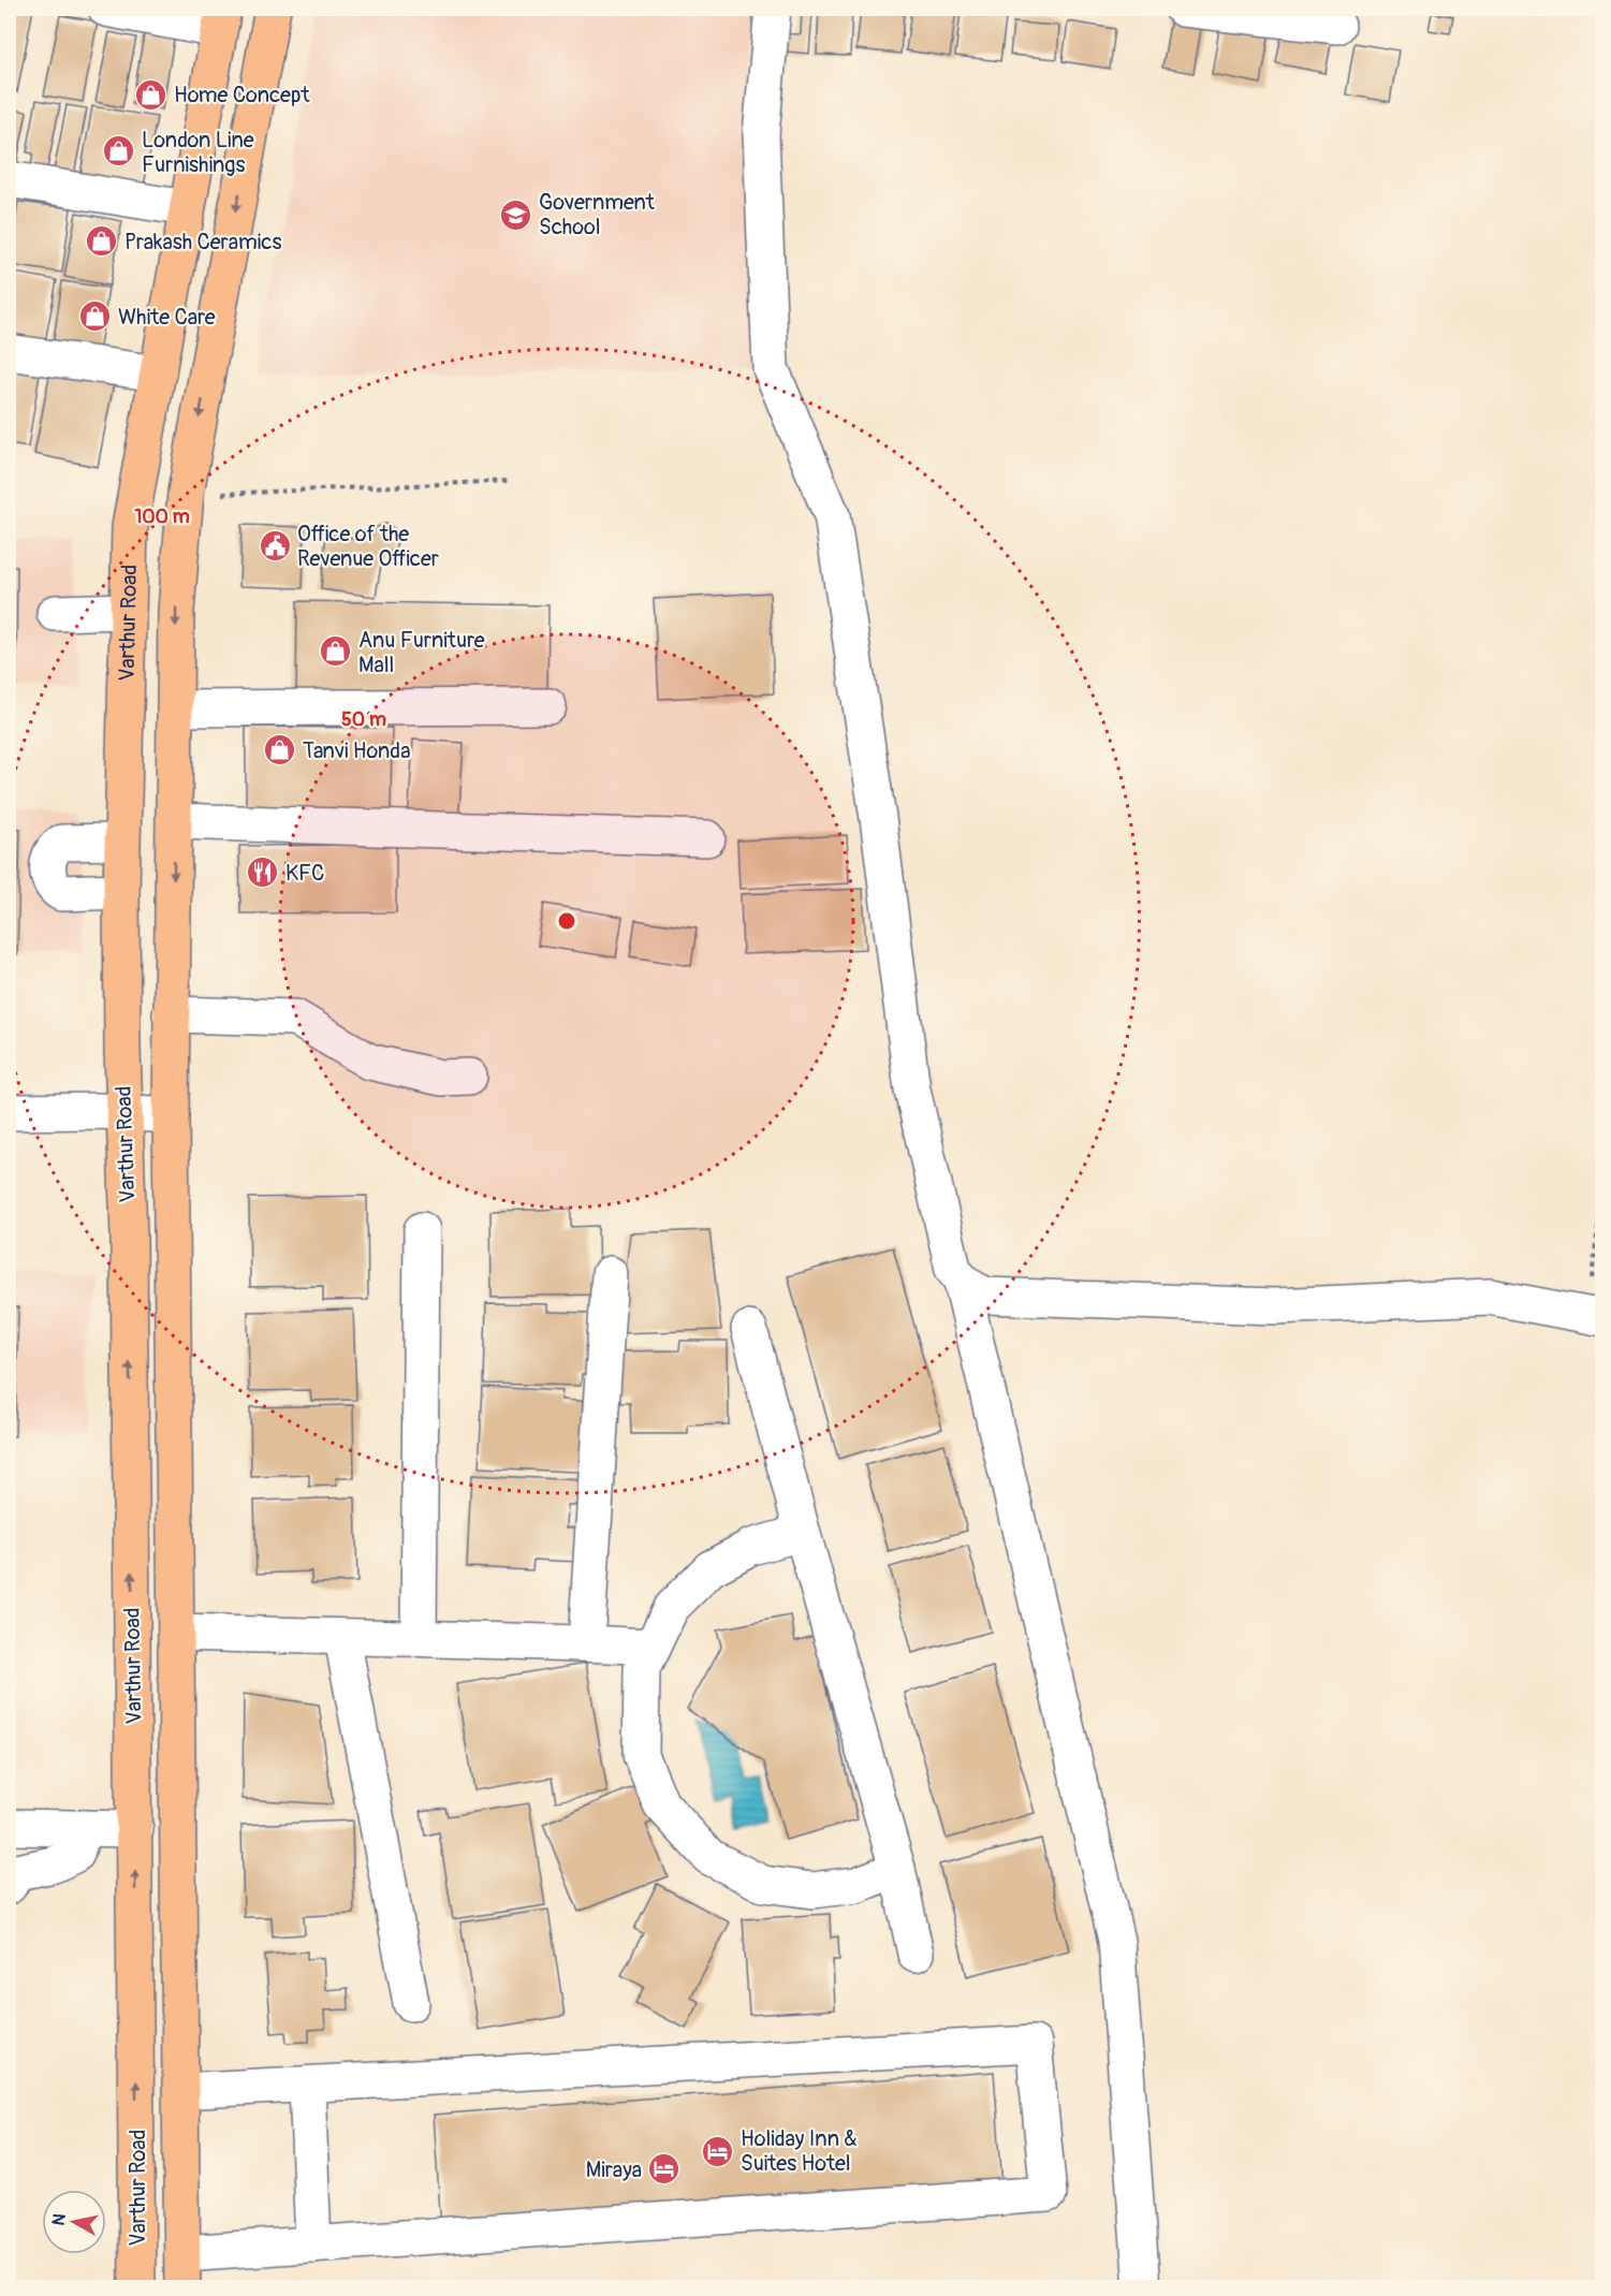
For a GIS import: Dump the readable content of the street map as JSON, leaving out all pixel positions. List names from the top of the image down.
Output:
{
  "streets": {
    "main road": ["Varthur Road"]
  },
  "places": {
    "shop": [
      "Home Concept",
      "London Line Furnishings",
      "Prakash Ceramics",
      "White Care",
      "Anu Furniture Mall",
      "Tanvi Honda"
    ],
    "school or university": ["Government School"],
    "public building": ["Office of the Revenue Officer"],
    "restaurant": ["KFC"],
    "hotel": ["Holiday Inn & Suites Hotel", "Miraya"]
  },
  "north": "left",
  "rings": ["100 m", "50 m"]
}
